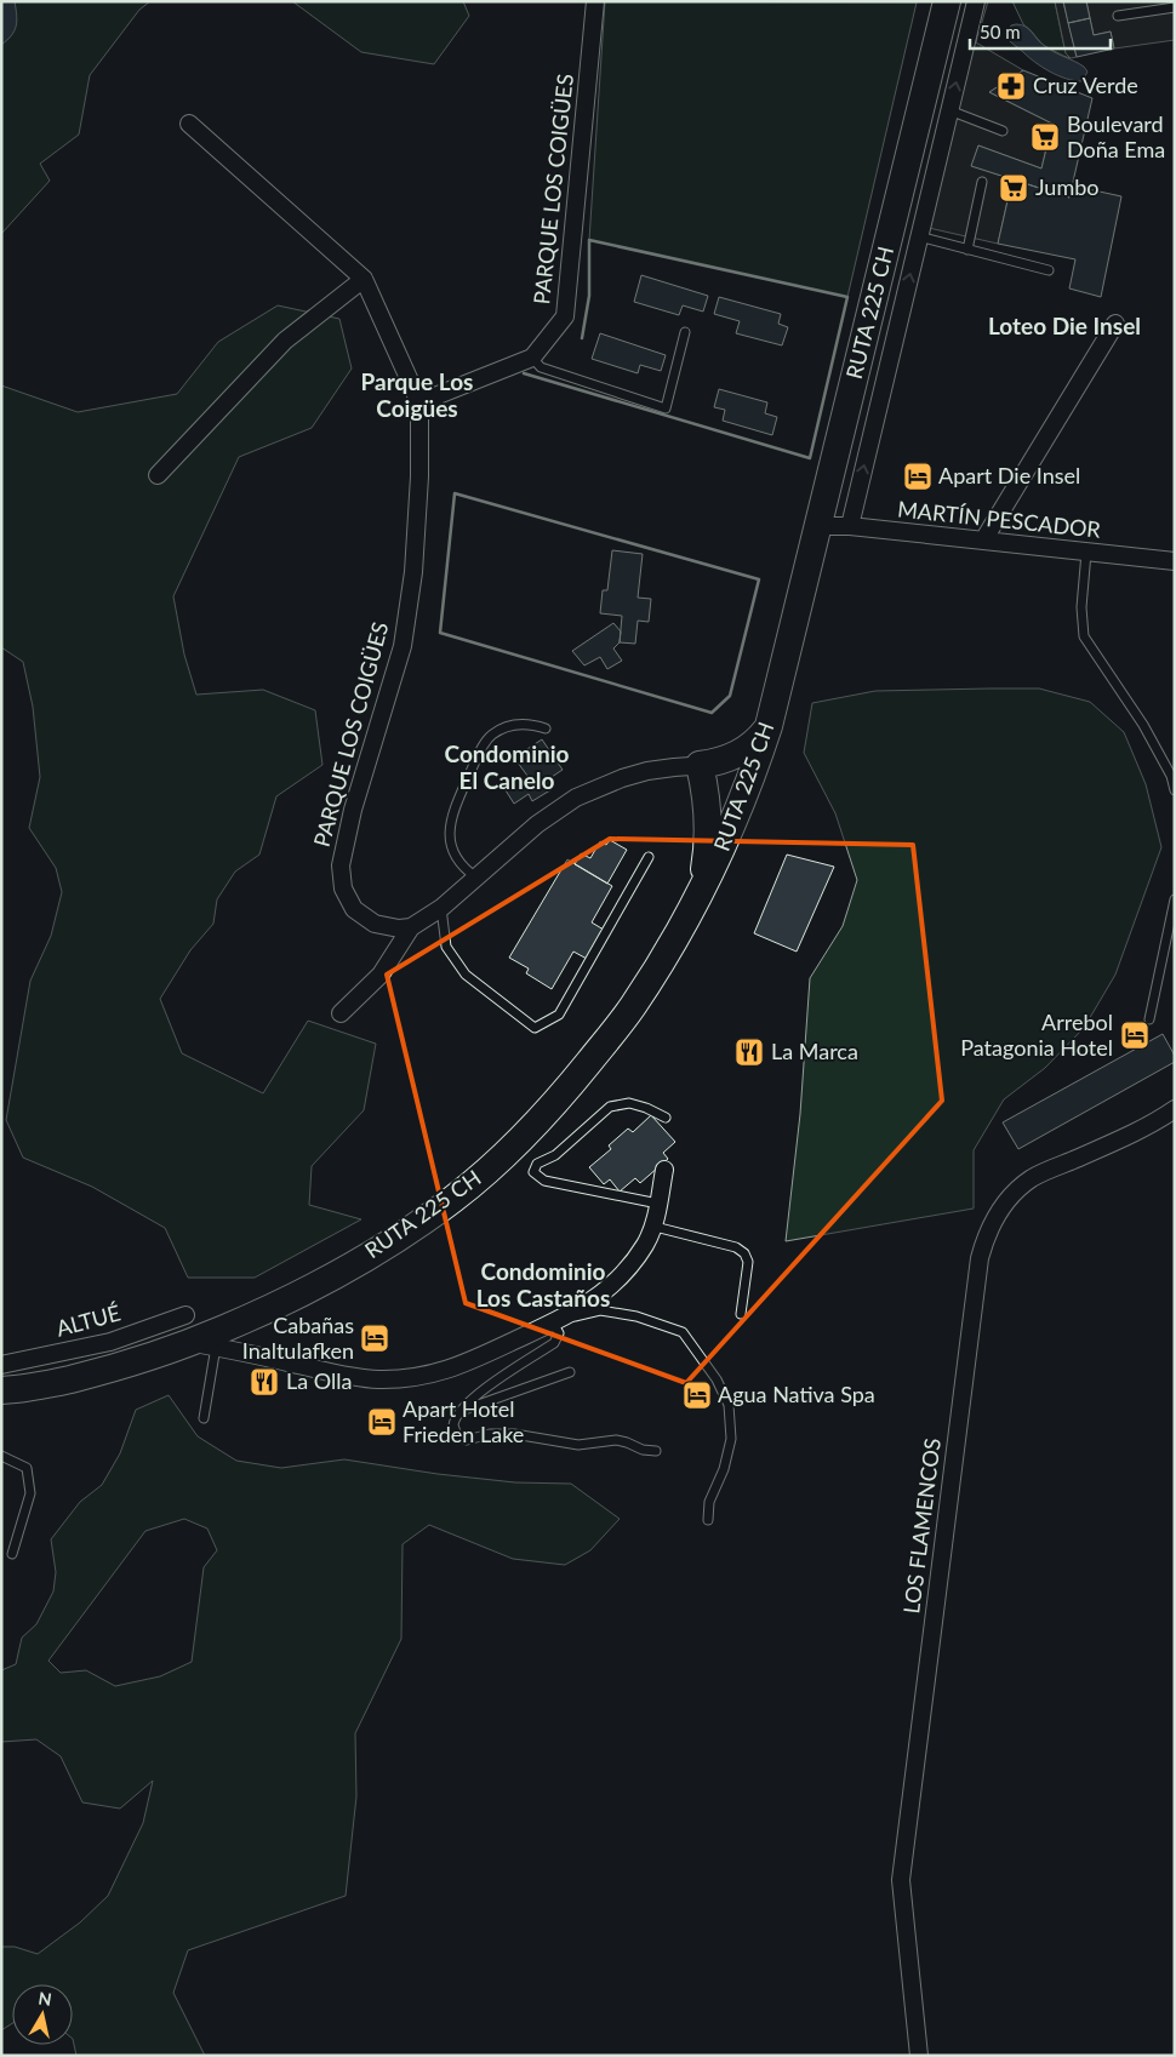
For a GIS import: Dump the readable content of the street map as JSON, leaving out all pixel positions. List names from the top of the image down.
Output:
{
  "streets": {
    "main road": ["RUTA 225 CH"],
    "street": [
      "PARQUE LOS COIGÜES",
      "MARTÍN PESCADOR",
      "ALTUÉ",
      "LOS FLAMENCOS"
    ]
  },
  "crossings": [
    ["RUTA 225 CH", "MARTÍN PESCADOR"]
  ],
  "districts": [
    "Loteo Die Insel",
    "Parque Los Coigües",
    "Condominio El Canelo",
    "Condominio Los Castaños"
  ],
  "places": {
    "pharmacy": ["Cruz Verde"],
    "supermarket": ["Boulevard Doña Ema", "Jumbo"],
    "hotel": [
      "Apart Die Insel",
      "Arrebol Patagonia Hotel",
      "Cabañas Inaltulafken",
      "Agua Nativa Spa",
      "Apart Hotel Frieden Lake"
    ],
    "restaurant": ["La Marca", "La Olla"]
  },
  "scale_bar": "50 m",
  "north": "top"
}
